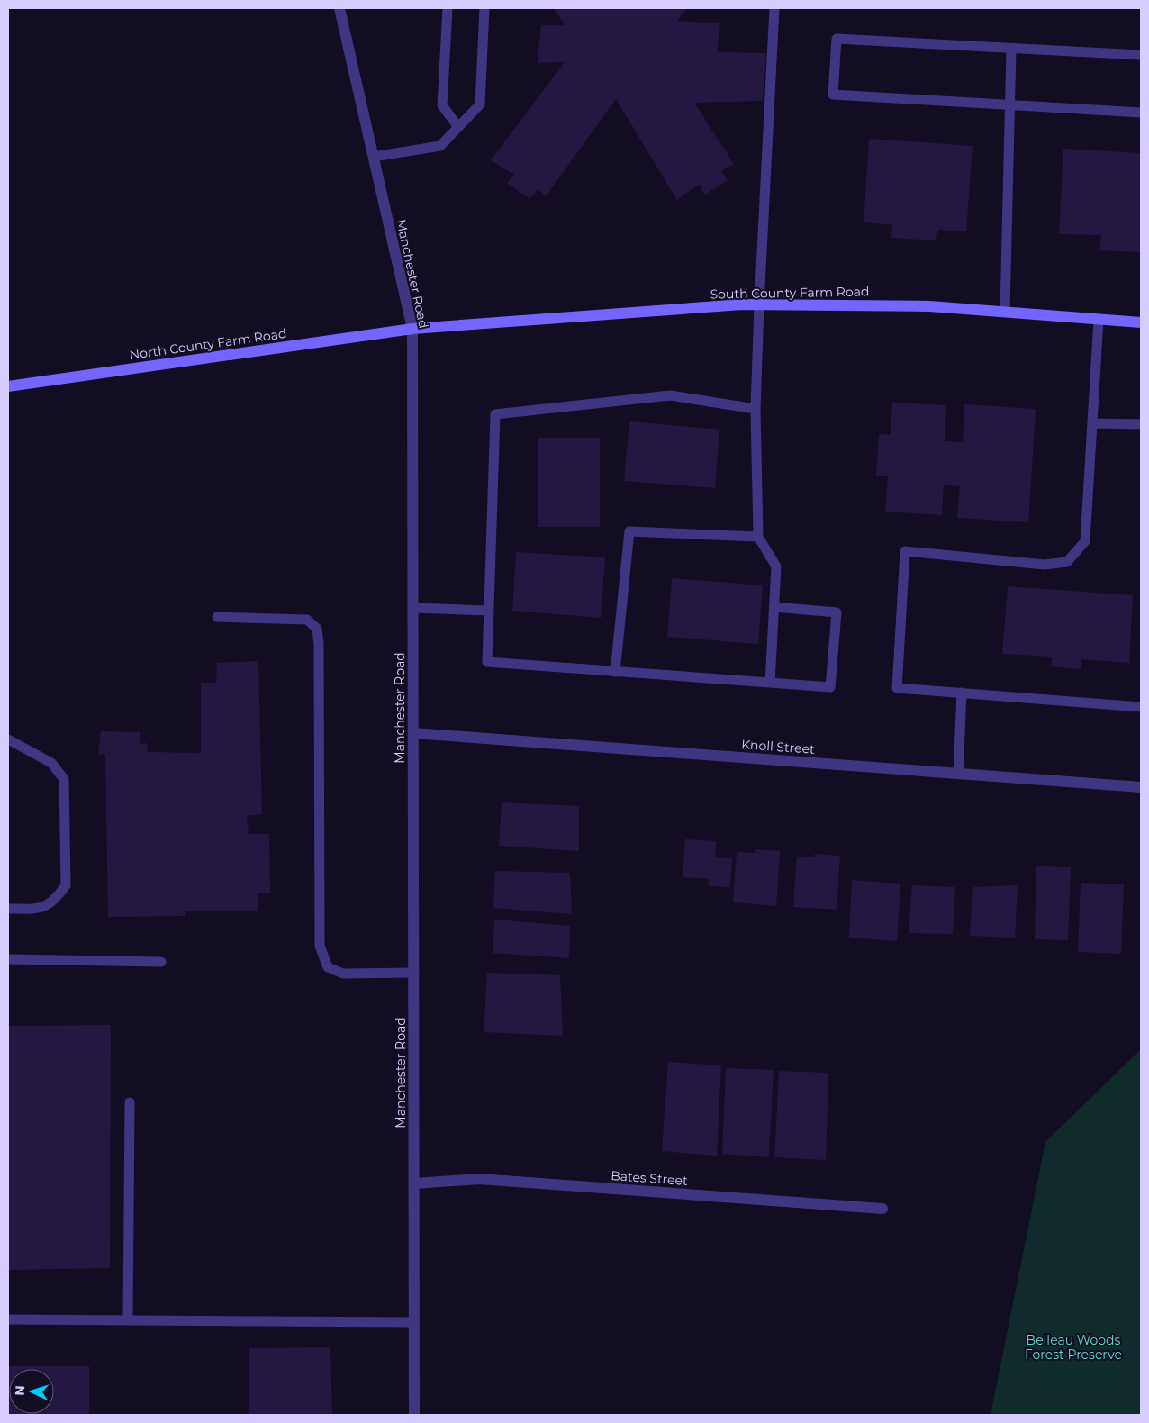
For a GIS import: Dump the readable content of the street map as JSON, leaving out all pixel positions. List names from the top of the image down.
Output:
{
  "streets": {
    "main road": ["South County Farm Road", "North County Farm Road"],
    "street": ["Manchester Road", "Knoll Street", "Bates Street"]
  },
  "crossings": [
    ["Manchester Road", "South County Farm Road"],
    ["Manchester Road", "North County Farm Road"],
    ["Manchester Road", "Knoll Street"],
    ["Manchester Road", "Bates Street"],
    ["South County Farm Road", "North County Farm Road"]
  ],
  "parks": ["Belleau Woods Forest Preserve"],
  "north": "left"
}
